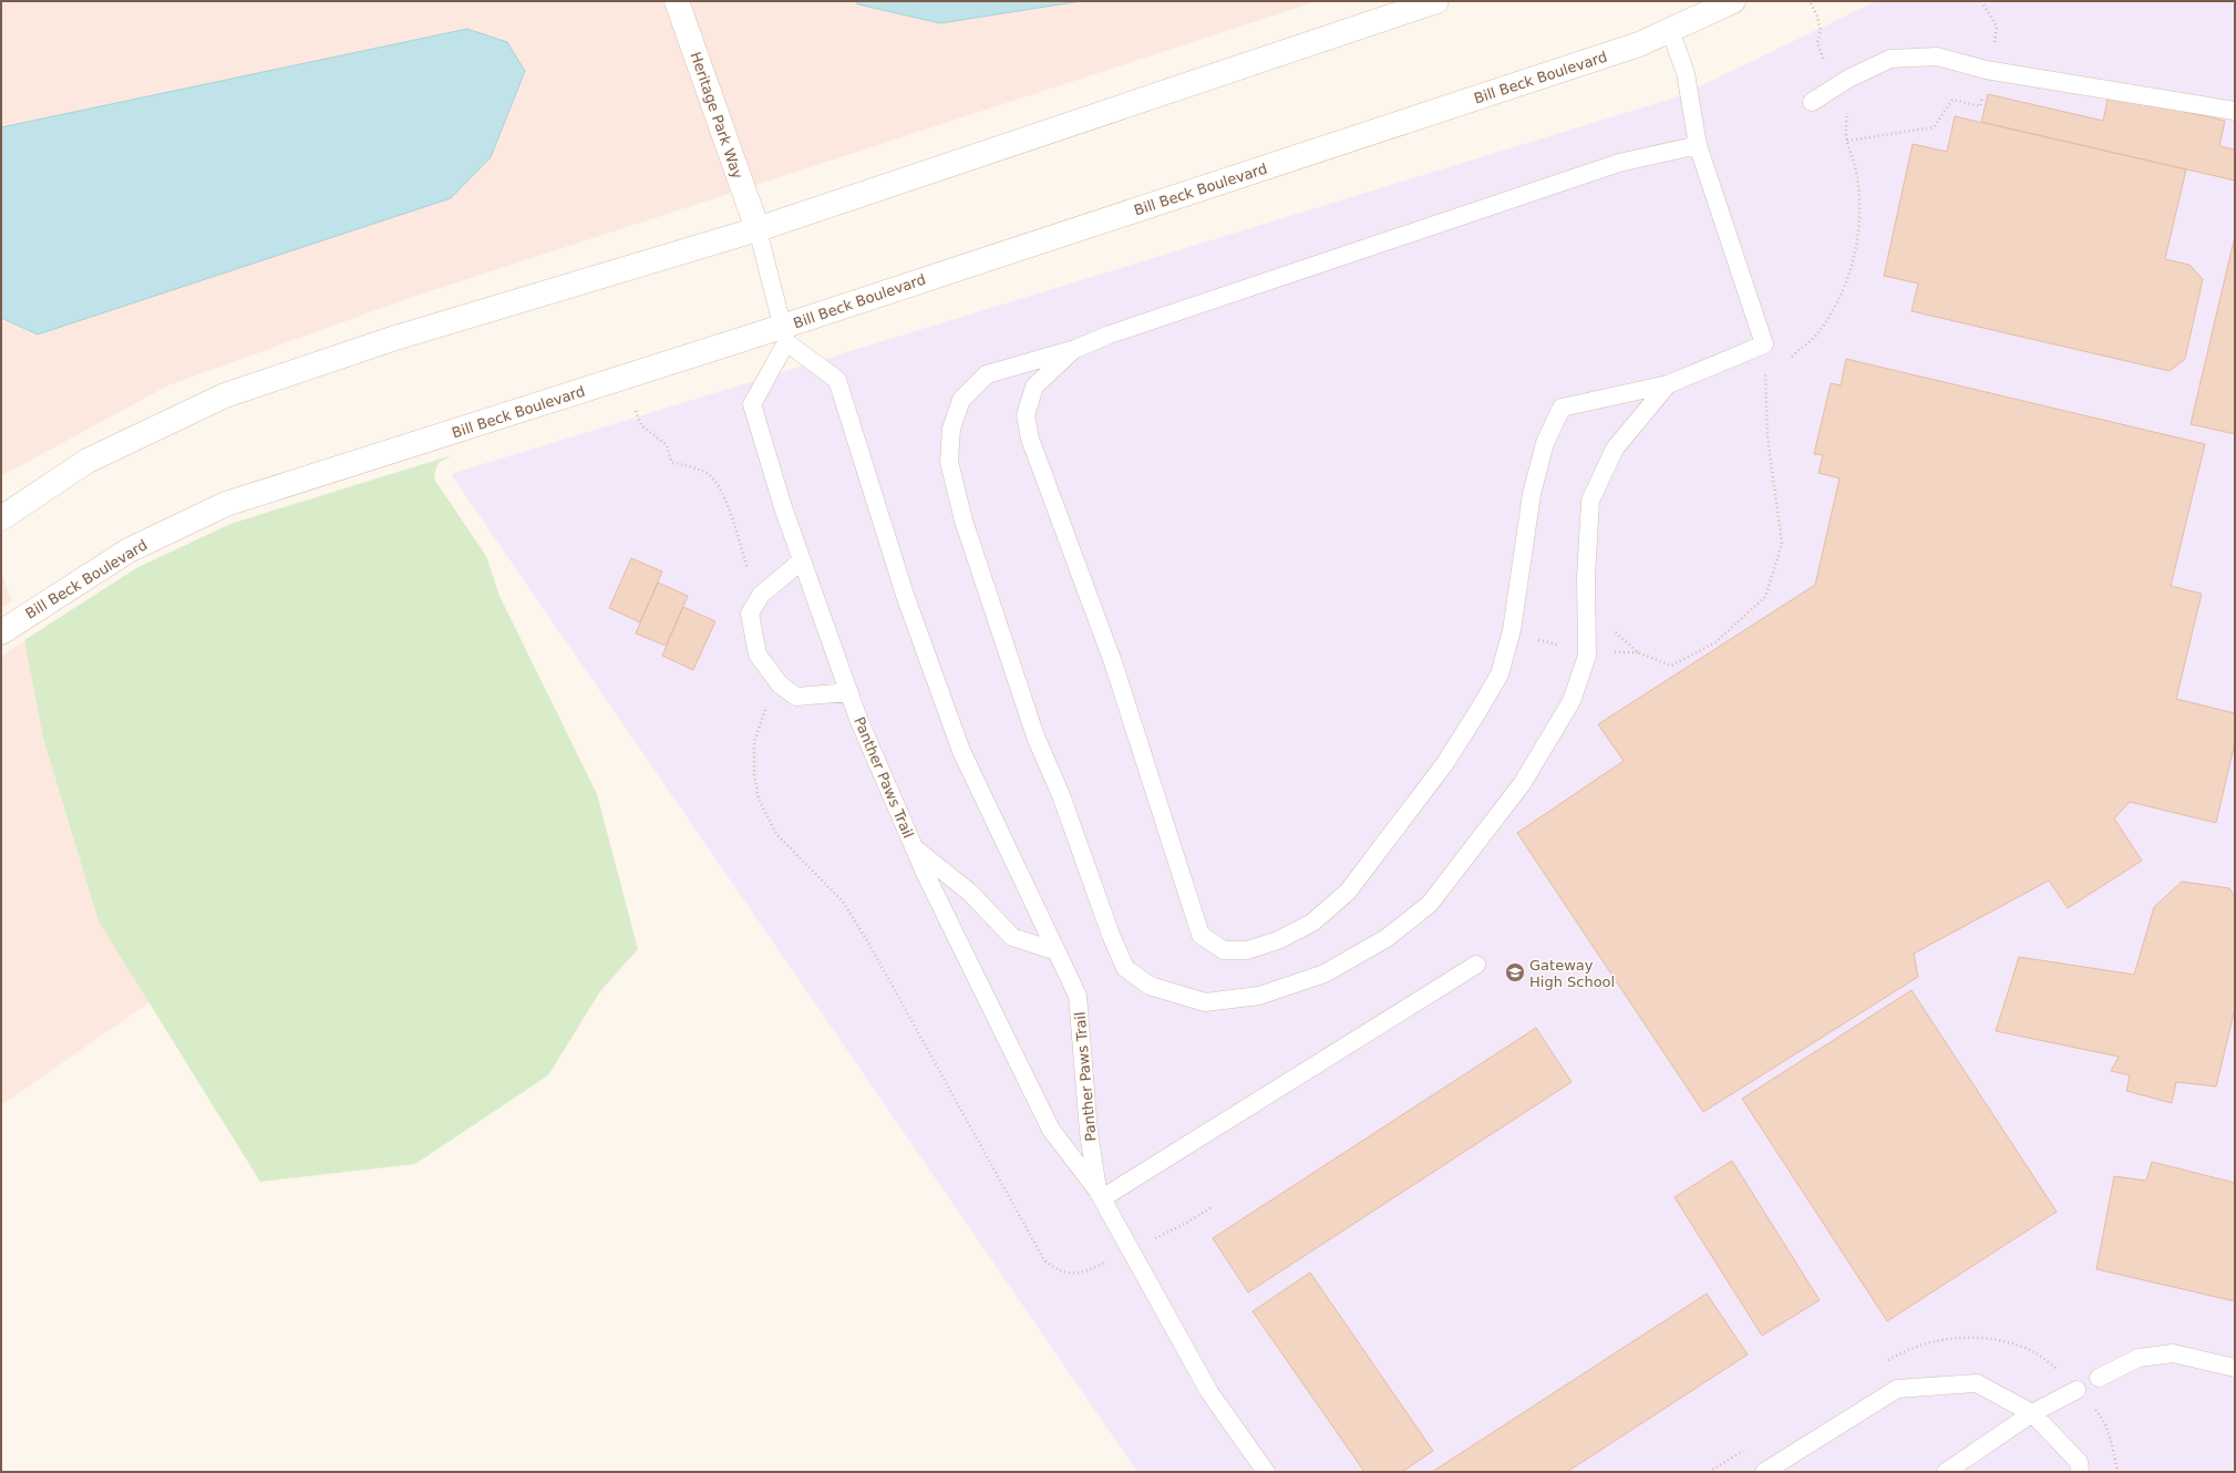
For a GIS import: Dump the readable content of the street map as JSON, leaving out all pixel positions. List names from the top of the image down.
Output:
{
  "streets": {
    "street": ["Bill Beck Boulevard", "Heritage Park Way"],
    "lane": ["Panther Paws Trail"]
  },
  "crossings": [
    ["Bill Beck Boulevard", "Panther Paws Trail"]
  ],
  "places": {
    "school or university": ["Gateway High School"]
  }
}
